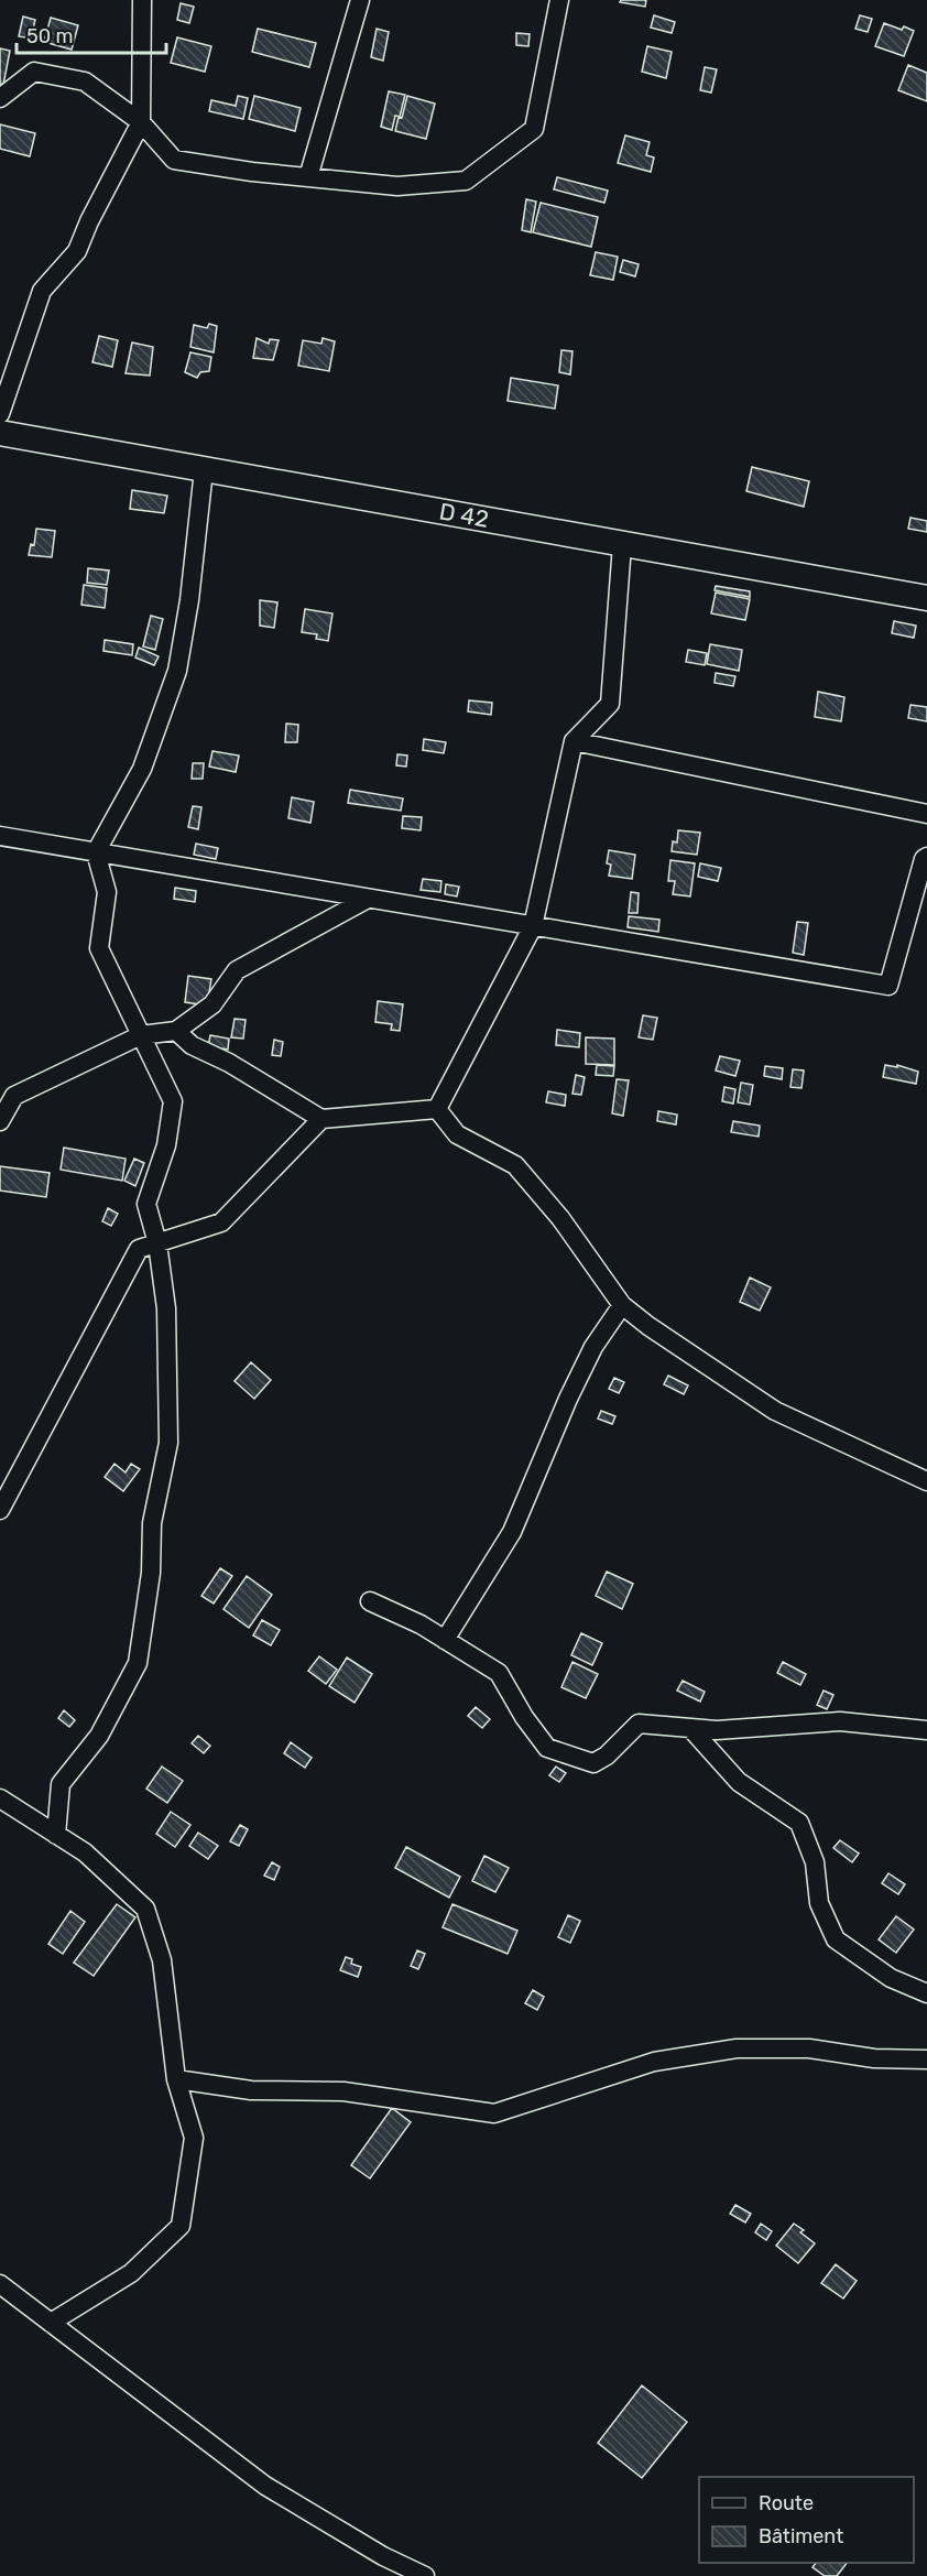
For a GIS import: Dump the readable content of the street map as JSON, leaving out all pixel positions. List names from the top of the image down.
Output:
{
  "streets": {
    "street": ["D 42"]
  },
  "legend": ["Route", "Bâtiment"],
  "scale_bar": "50 m"
}
